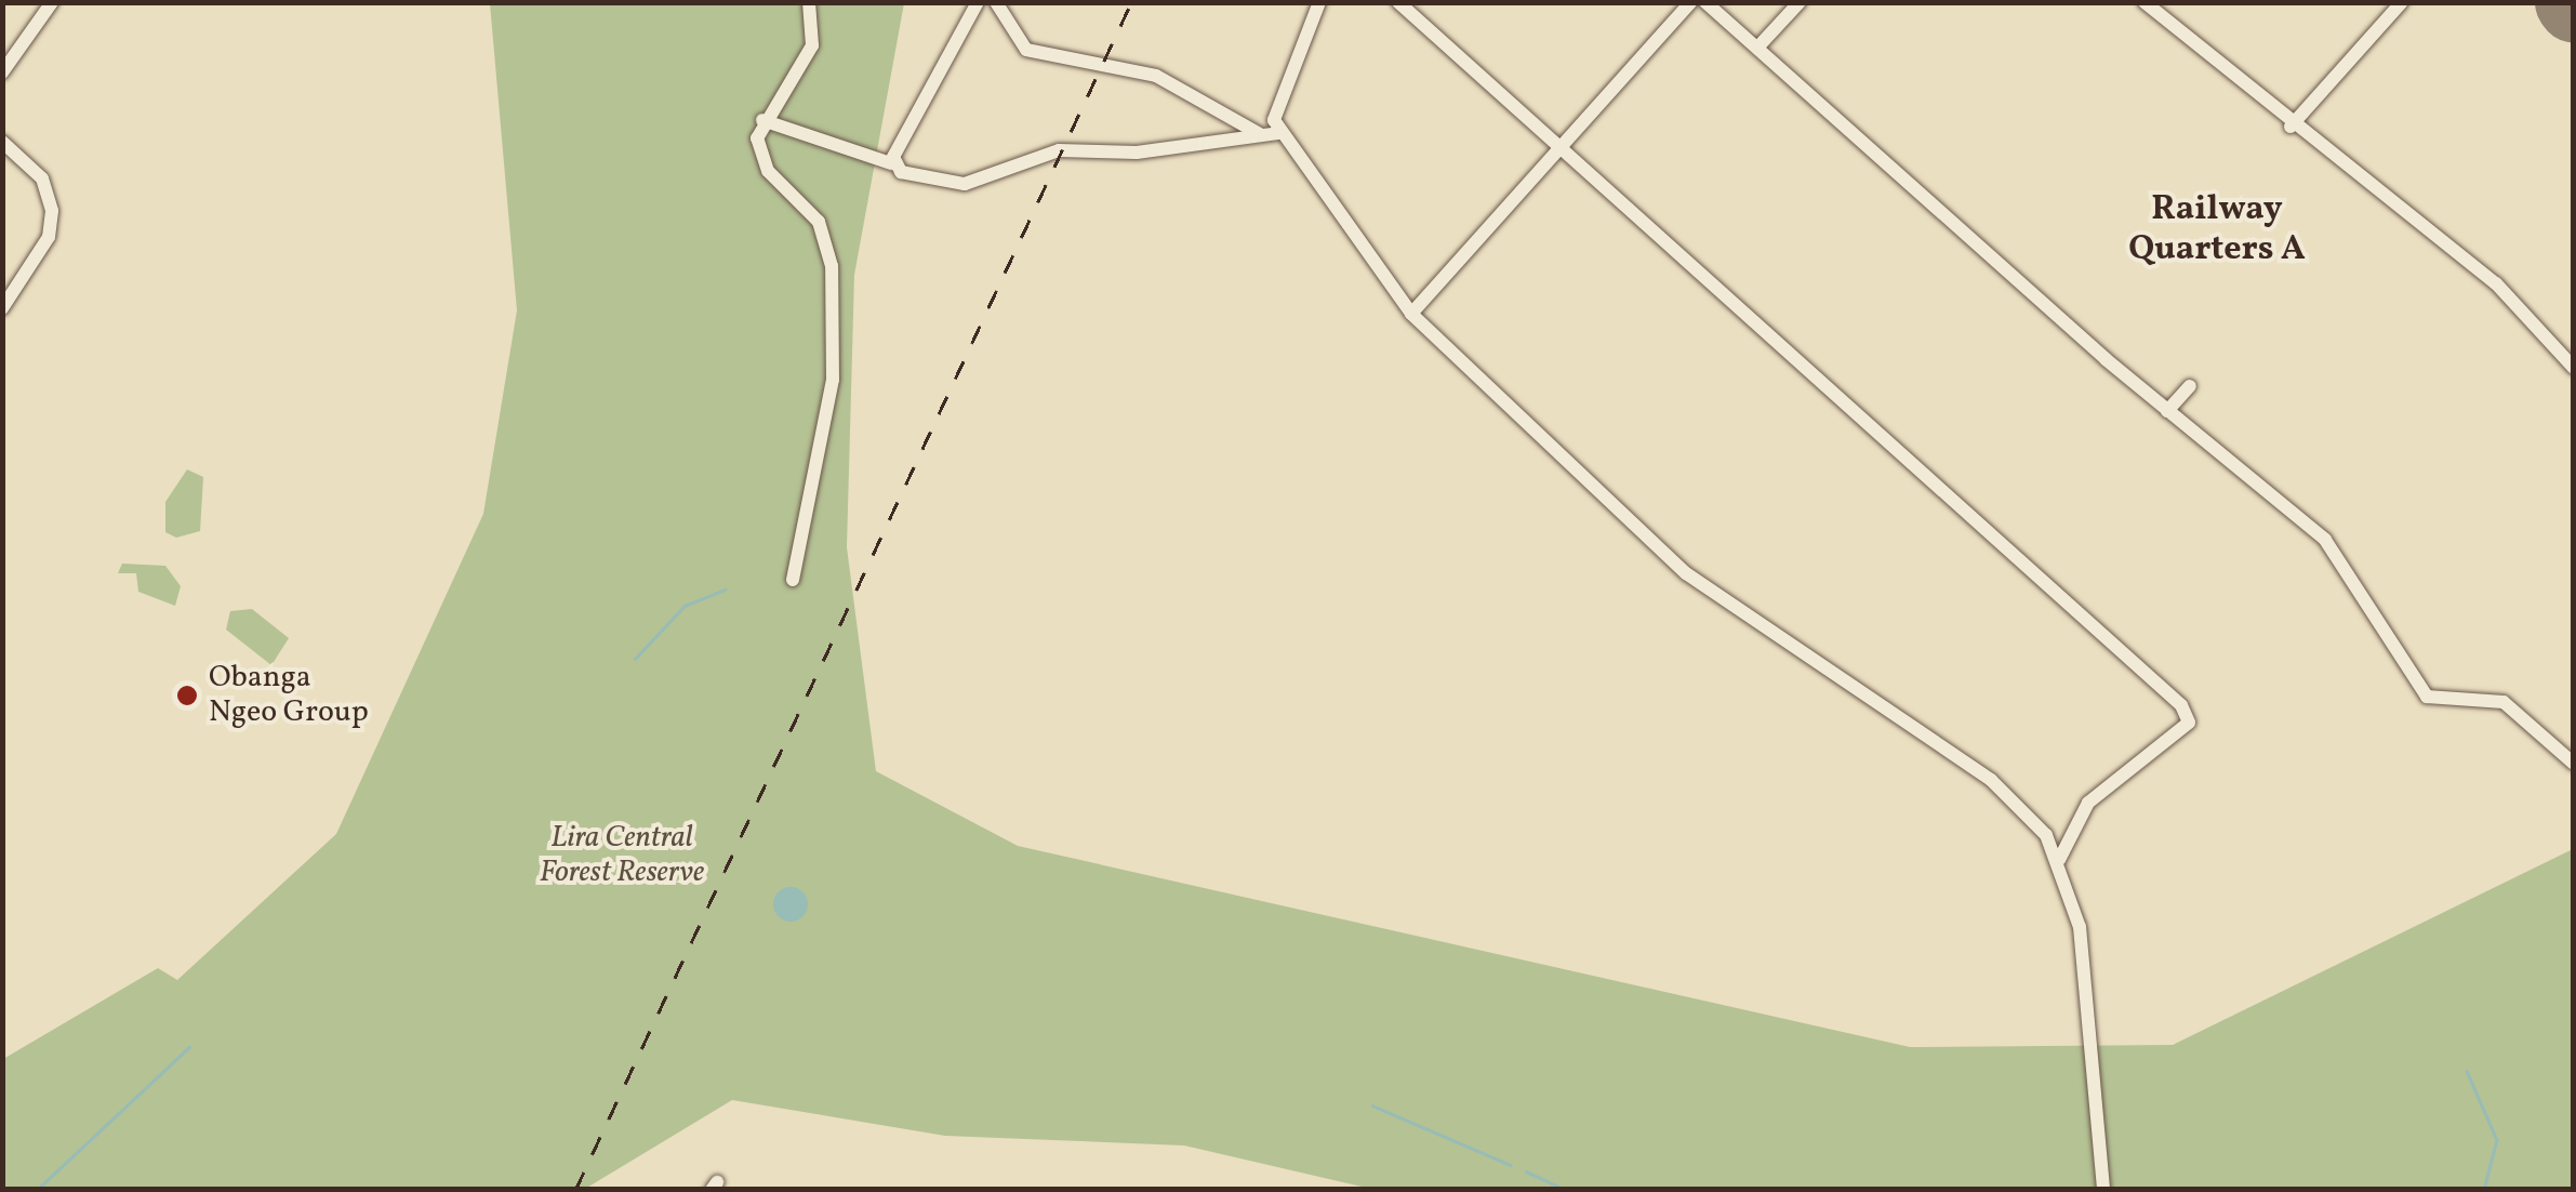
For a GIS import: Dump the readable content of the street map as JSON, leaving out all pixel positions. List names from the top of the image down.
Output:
{
  "districts": ["Railway Quarters A"],
  "parks": ["Lira Central Forest Reserve"],
  "places": ["Obanga Ngeo Group"]
}
